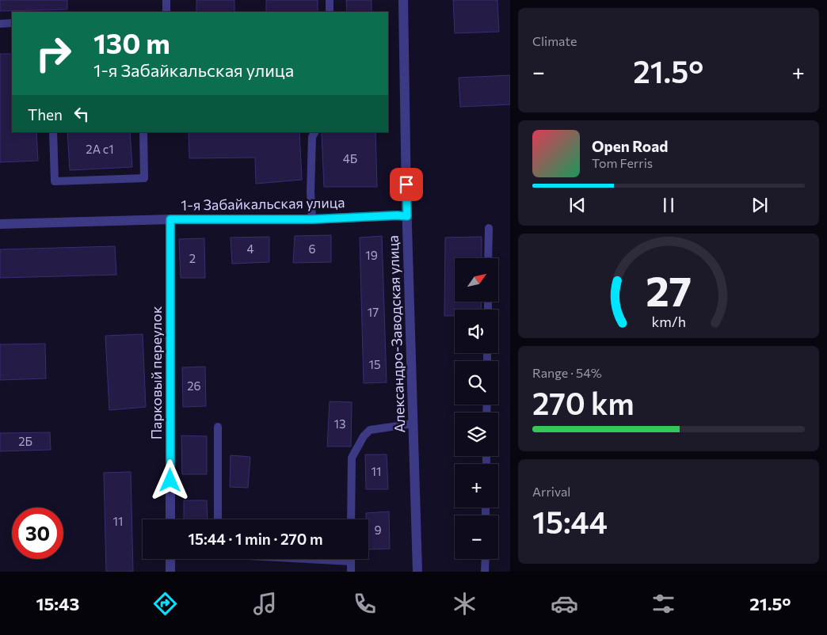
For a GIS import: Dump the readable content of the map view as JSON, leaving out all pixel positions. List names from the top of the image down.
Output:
{
  "streets": {
    "street": ["1-я Забайкальская улица", "Александро-Заводская улица", "Парковый переулок"]
  },
  "crossings": [
    ["1-я Забайкальская улица", "Александро-Заводская улица"],
    ["1-я Забайкальская улица", "Парковый переулок"]
  ],
  "house_numbers": [
    "2А с1",
    "4Б",
    "4",
    "6",
    "19",
    "2",
    "17",
    "15",
    "26",
    "13",
    "2Б",
    "11",
    "11",
    "9"
  ],
  "north": "top right",
  "page": {
    "tile": [
      "Climate",
      ["Range · 54%", "270 km"],
      ["Arrival", "15:44"]
    ],
    "turn": ["130 m", "1-я Забайкальская улица"],
    "heat": ["−", "21.5°", "+"],
    "then": "Then",
    "song": ["Open Road", "Tom Ferris"],
    "map_buttons": ["+", "−"],
    "limit": "30",
    "trip": "15:44 · 1 min · 270 m",
    "tabs": ["15:43", "21.5°"],
    "gauge": ["27", "km/h"]
  }
}
